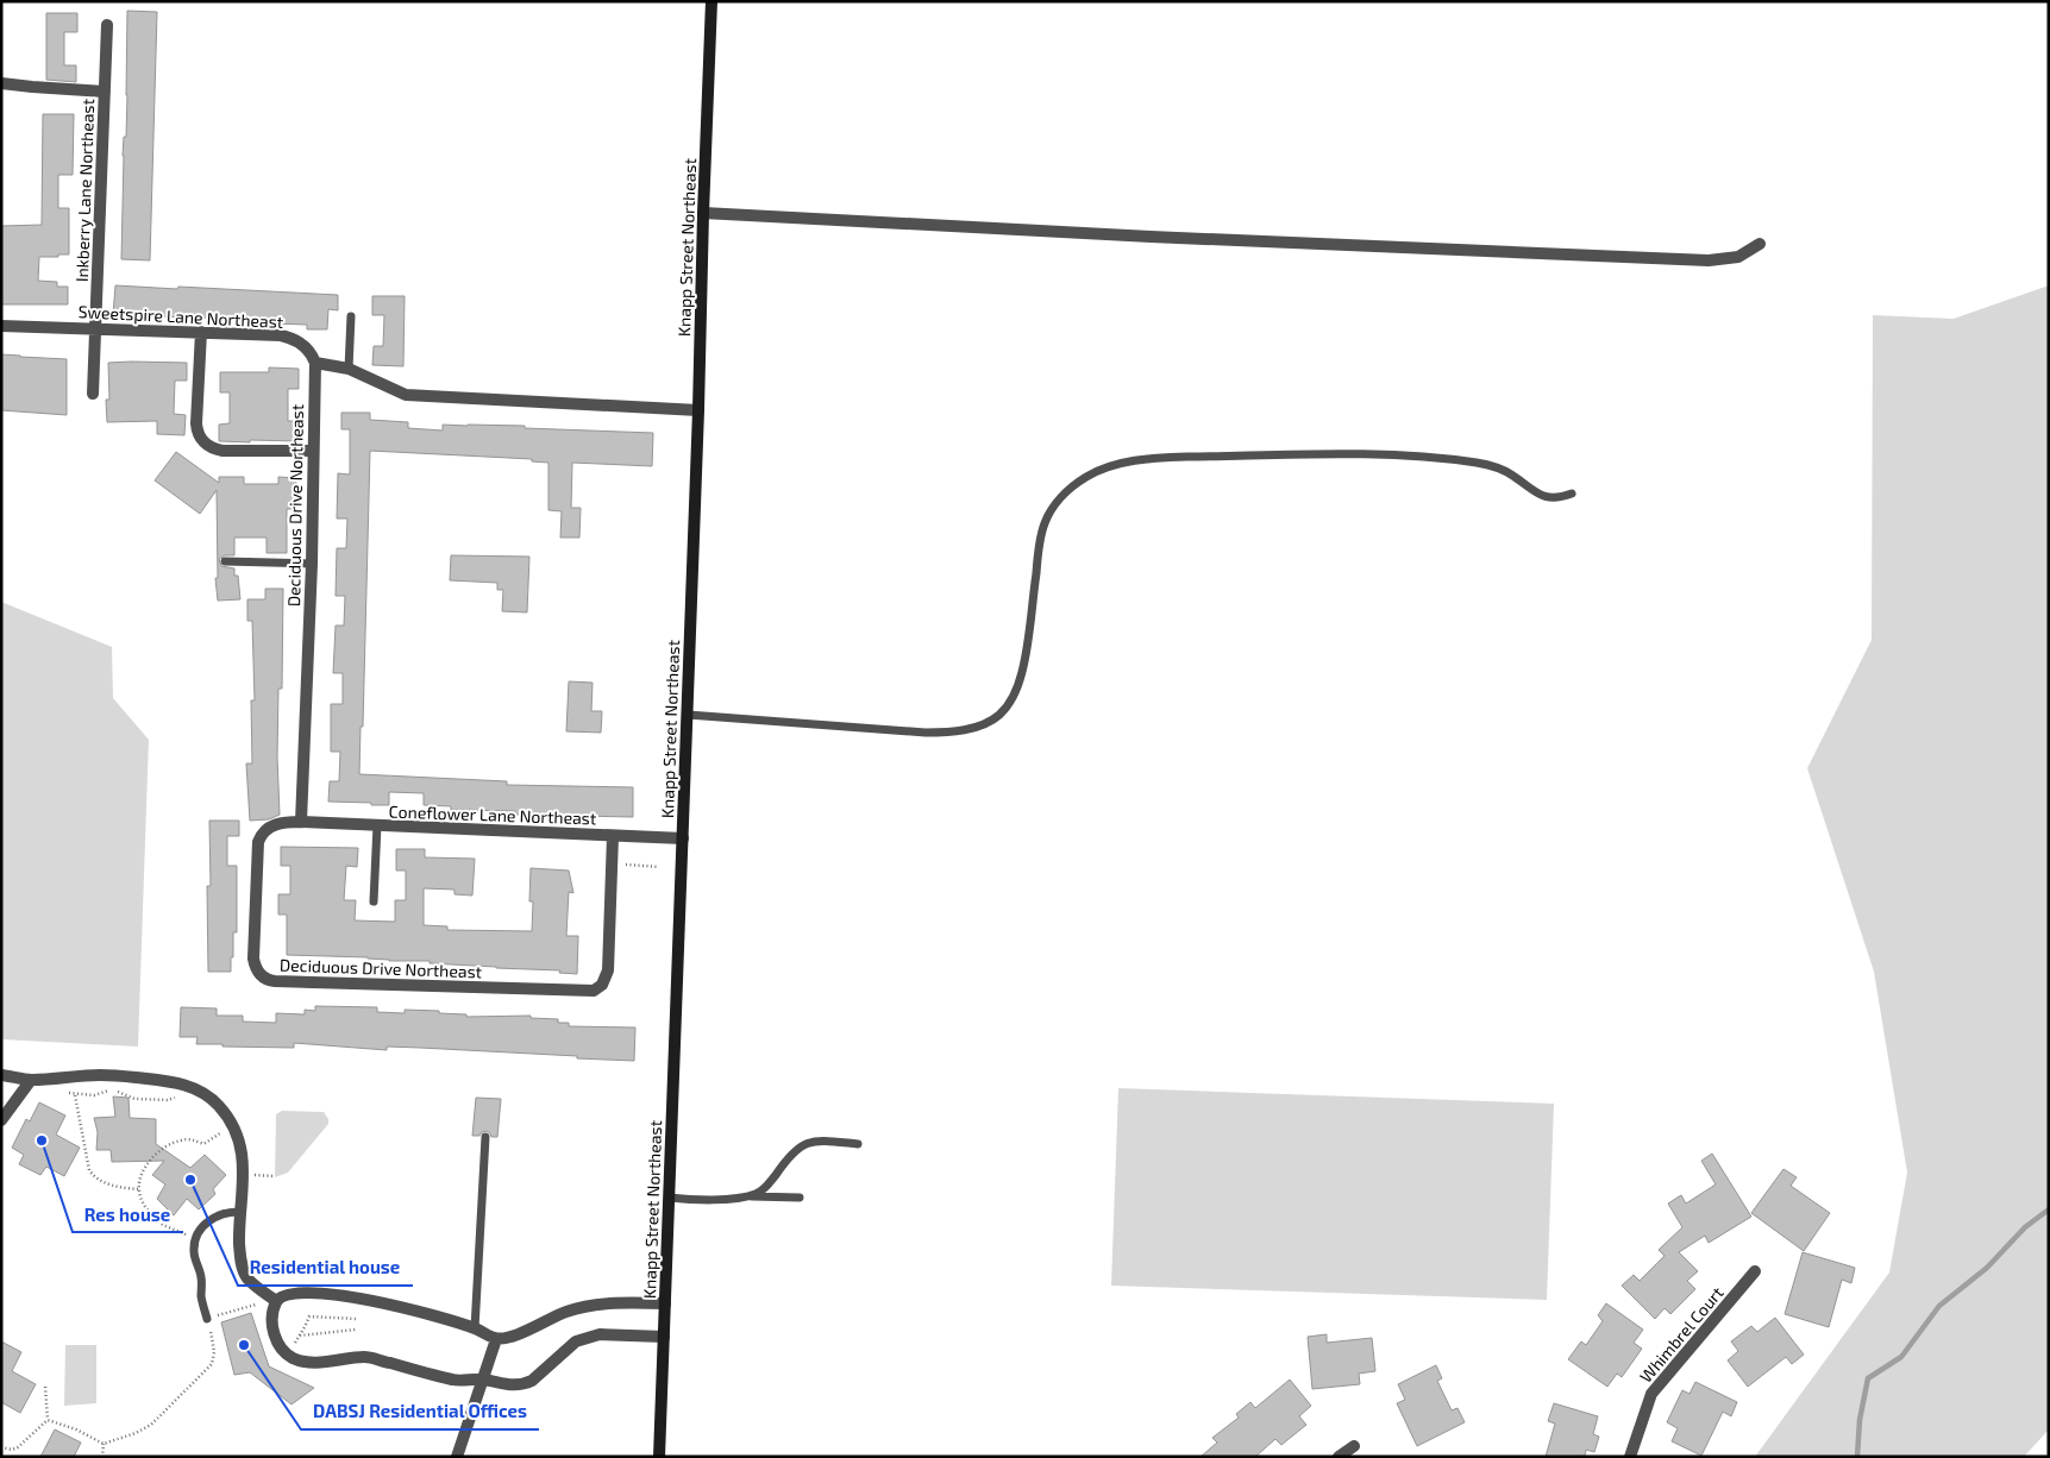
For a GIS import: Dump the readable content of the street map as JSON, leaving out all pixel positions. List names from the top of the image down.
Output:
{
  "streets": {
    "main road": ["Knapp Street Northeast"],
    "street": [
      "Inkberry Lane Northeast",
      "Sweetspire Lane Northeast",
      "Deciduous Drive Northeast",
      "Coneflower Lane Northeast",
      "Whimbrel Court"
    ]
  },
  "crossings": [
    ["Inkberry Lane Northeast", "Sweetspire Lane Northeast"],
    ["Knapp Street Northeast", "Coneflower Lane Northeast"],
    ["Sweetspire Lane Northeast", "Deciduous Drive Northeast"],
    ["Deciduous Drive Northeast", "Coneflower Lane Northeast"]
  ],
  "places": ["Res house", "Residential house", "DABSJ Residential Offices"]
}
